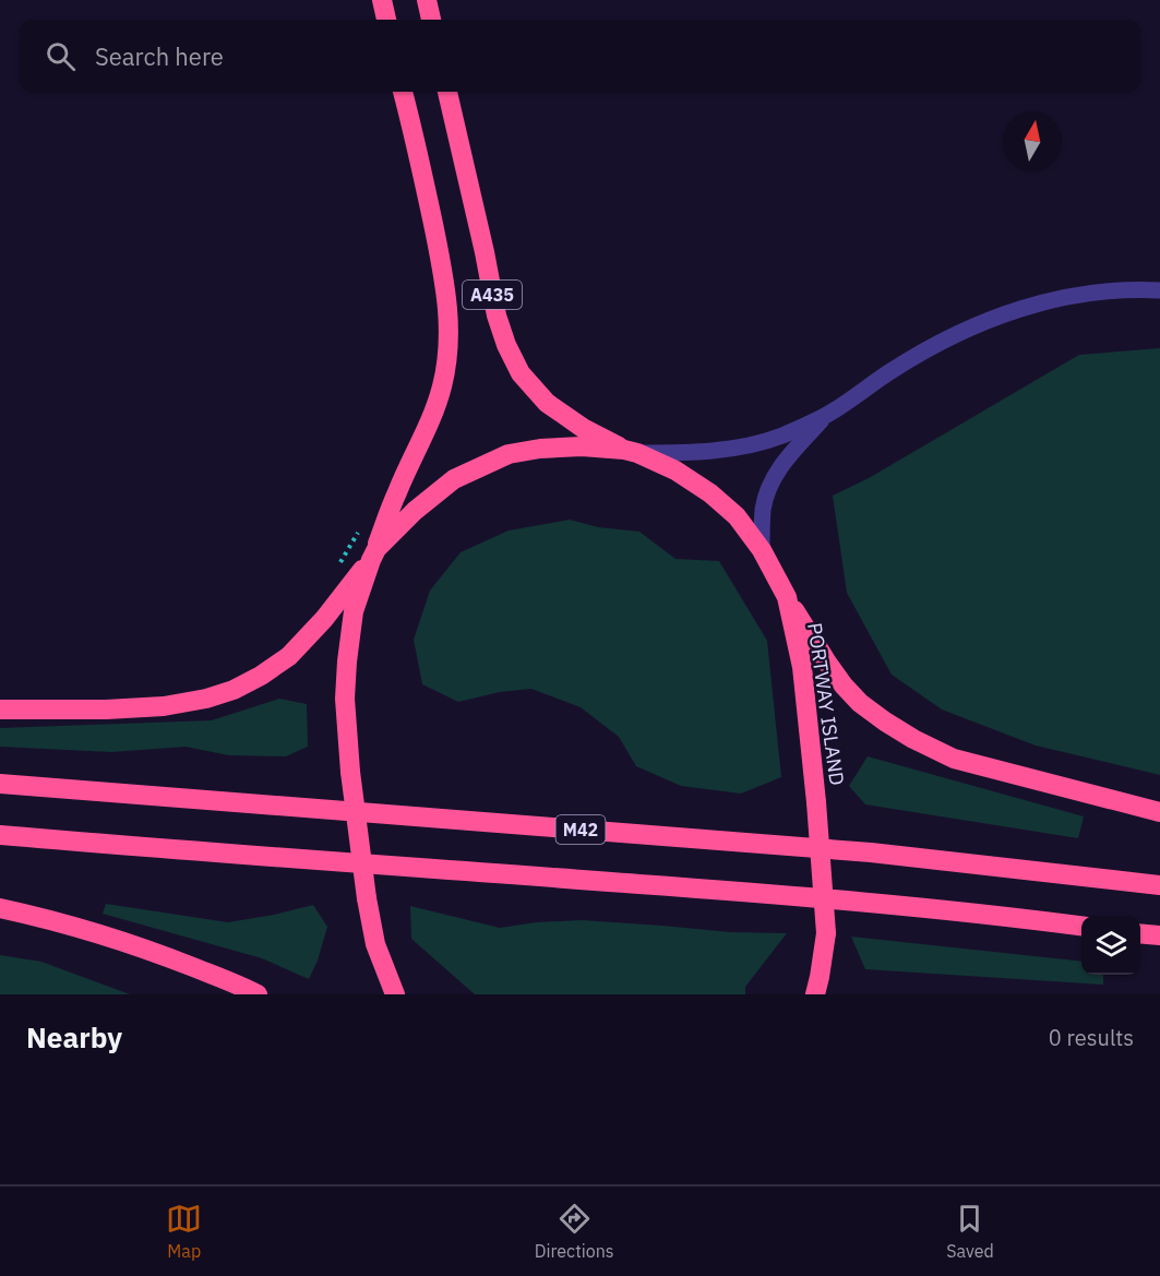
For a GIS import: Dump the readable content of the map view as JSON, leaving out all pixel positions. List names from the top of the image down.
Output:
{
  "streets": {
    "highway": ["A435", "PORTWAY ISLAND", "M42"]
  },
  "crossings": [
    ["A435", "PORTWAY ISLAND"]
  ],
  "north": "top",
  "page": {
    "search": "Search here",
    "heading": ["Nearby", "0 results"],
    "nav": ["Map", "Directions", "Saved"]
  }
}
